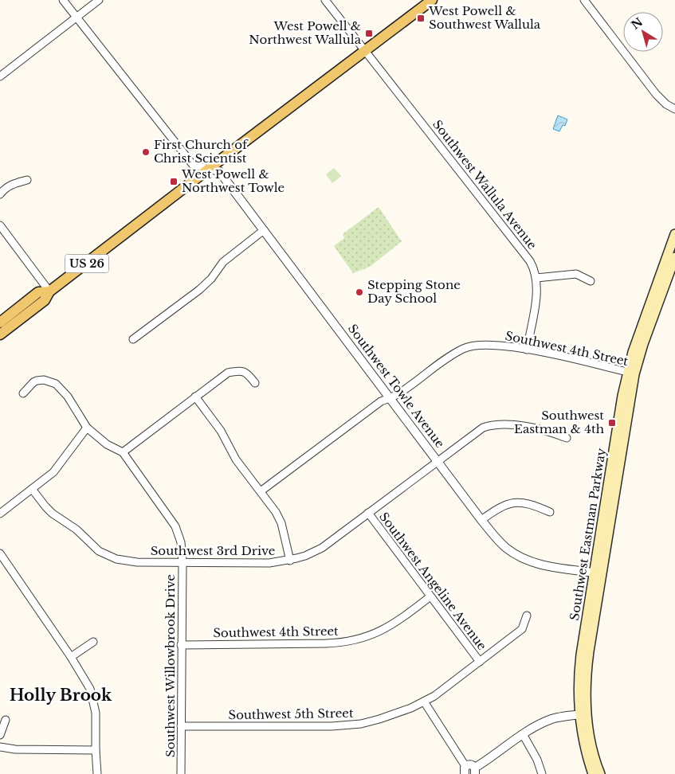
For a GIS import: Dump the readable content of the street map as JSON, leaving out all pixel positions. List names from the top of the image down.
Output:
{
  "streets": {
    "main road": ["US 26", "Southwest Eastman Parkway"],
    "street": [
      "Southwest Wallula Avenue",
      "Southwest 4th Street",
      "Southwest Towle Avenue",
      "Southwest 3rd Drive",
      "Southwest Angeline Avenue",
      "Southwest Willowbrook Drive",
      "Southwest 5th Street"
    ]
  },
  "crossings": [
    ["Southwest Wallula Avenue", "US 26"],
    ["Southwest Wallula Avenue", "Southwest 4th Street"],
    ["US 26", "Southwest Towle Avenue"],
    ["Southwest 4th Street", "Southwest Towle Avenue"],
    ["Southwest 4th Street", "Southwest Eastman Parkway"],
    ["Southwest 4th Street", "Southwest Angeline Avenue"],
    ["Southwest 4th Street", "Southwest Willowbrook Drive"],
    ["Southwest Towle Avenue", "Southwest Eastman Parkway"],
    ["Southwest Towle Avenue", "Southwest 3rd Drive"],
    ["Southwest 3rd Drive", "Southwest Angeline Avenue"],
    ["Southwest 3rd Drive", "Southwest Willowbrook Drive"],
    ["Southwest Angeline Avenue", "Southwest 5th Street"],
    ["Southwest Willowbrook Drive", "Southwest 5th Street"]
  ],
  "districts": ["Holly Brook"],
  "places": {
    "transit": [
      "West Powell & Southwest Wallula",
      "West Powell & Northwest Wallula",
      "West Powell & Northwest Towle",
      "Southwest Eastman & 4th"
    ],
    "other": ["First Church of Christ Scientist", "Stepping Stone Day School"]
  },
  "north": "top left"
}
